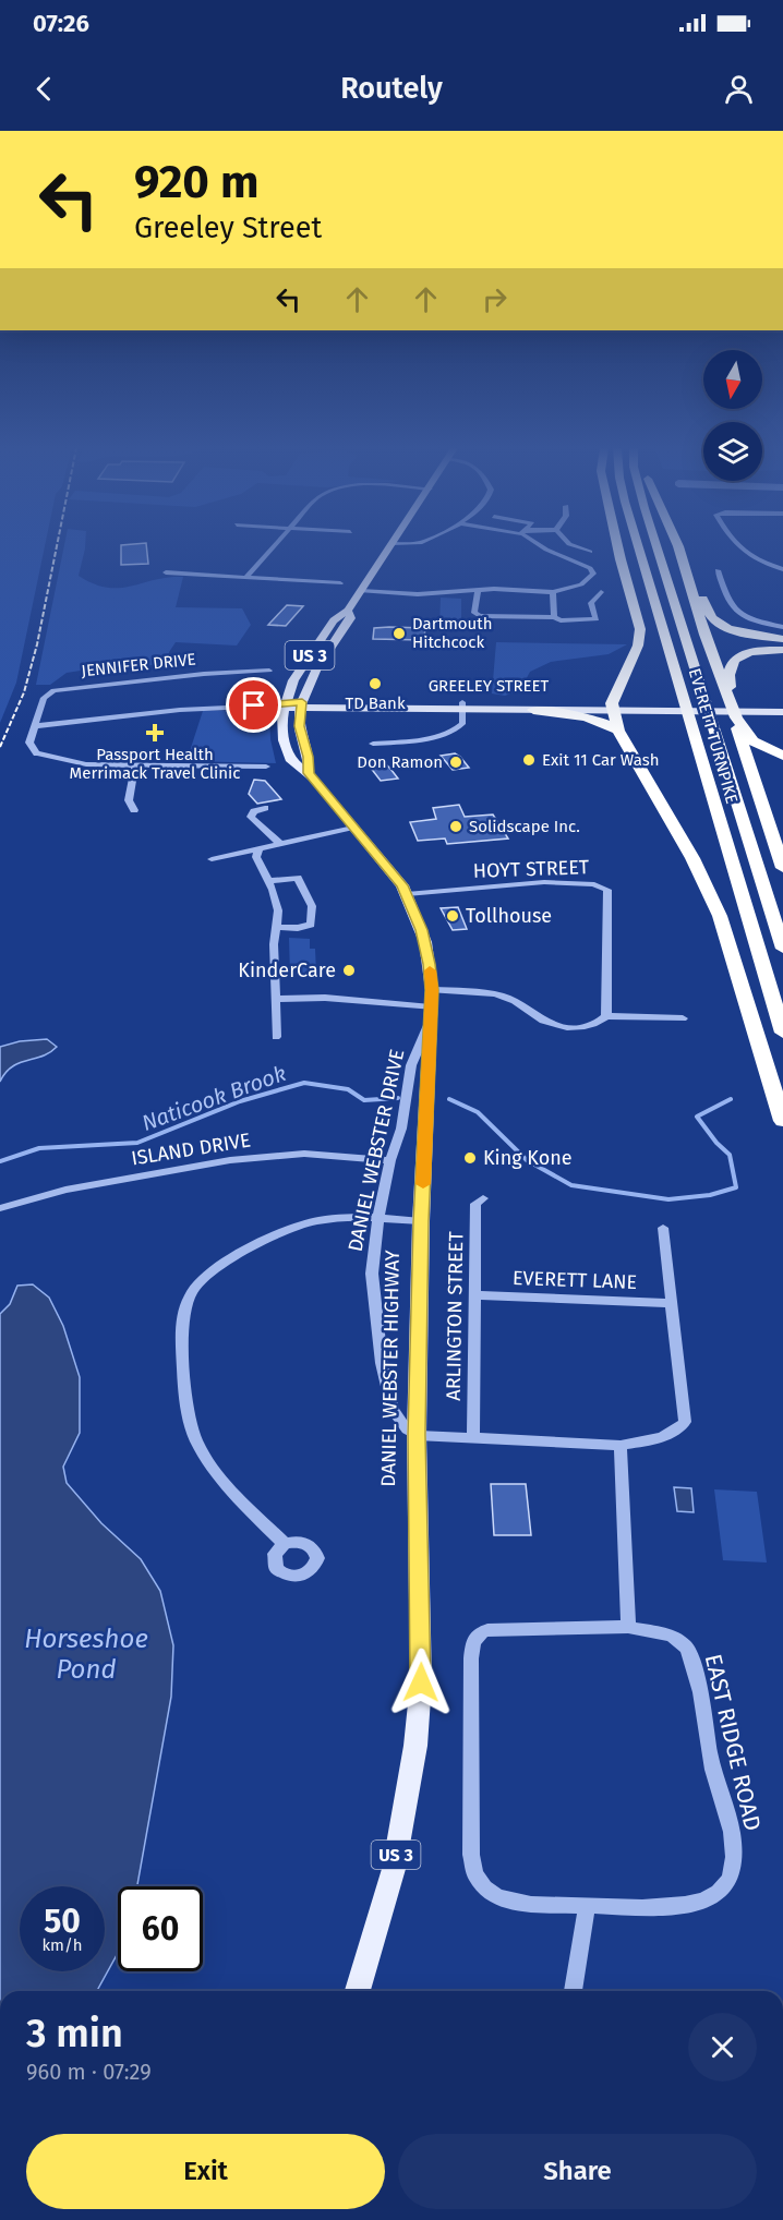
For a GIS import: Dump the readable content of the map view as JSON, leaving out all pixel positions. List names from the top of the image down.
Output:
{
  "streets": {
    "highway": ["EVERETT TURNPIKE"],
    "main road": ["US 3", "GREELEY STREET", "DANIEL WEBSTER HIGHWAY"],
    "street": [
      "JENNIFER DRIVE",
      "HOYT STREET",
      "ISLAND DRIVE",
      "DANIEL WEBSTER DRIVE",
      "EVERETT LANE",
      "ARLINGTON STREET",
      "EAST RIDGE ROAD"
    ]
  },
  "crossings": [
    ["JENNIFER DRIVE", "GREELEY STREET"],
    ["GREELEY STREET", "EVERETT TURNPIKE"],
    ["GREELEY STREET", "DANIEL WEBSTER HIGHWAY"],
    ["HOYT STREET", "DANIEL WEBSTER HIGHWAY"],
    ["ISLAND DRIVE", "DANIEL WEBSTER DRIVE"],
    ["DANIEL WEBSTER DRIVE", "DANIEL WEBSTER HIGHWAY"],
    ["EVERETT LANE", "ARLINGTON STREET"]
  ],
  "water": ["Naticook Brook", "Horseshoe Pond"],
  "places": {
    "other": [
      "Dartmouth Hitchcock",
      "TD Bank",
      "Exit 11 Car Wash",
      "Don Ramon",
      "Solidscape Inc.",
      "Tollhouse",
      "KinderCare",
      "King Kone"
    ],
    "health": ["Passport Health Merrimack Travel Clinic"]
  },
  "north": "bottom",
  "page": {
    "status": "07:26",
    "header": "Routely",
    "turn": ["920 m", "Greeley Street"],
    "speed": "50 km/h",
    "limit": "60",
    "heading": ["3 min", "960 m · 07:29"],
    "buttons": ["Exit", "Share"]
  }
}
